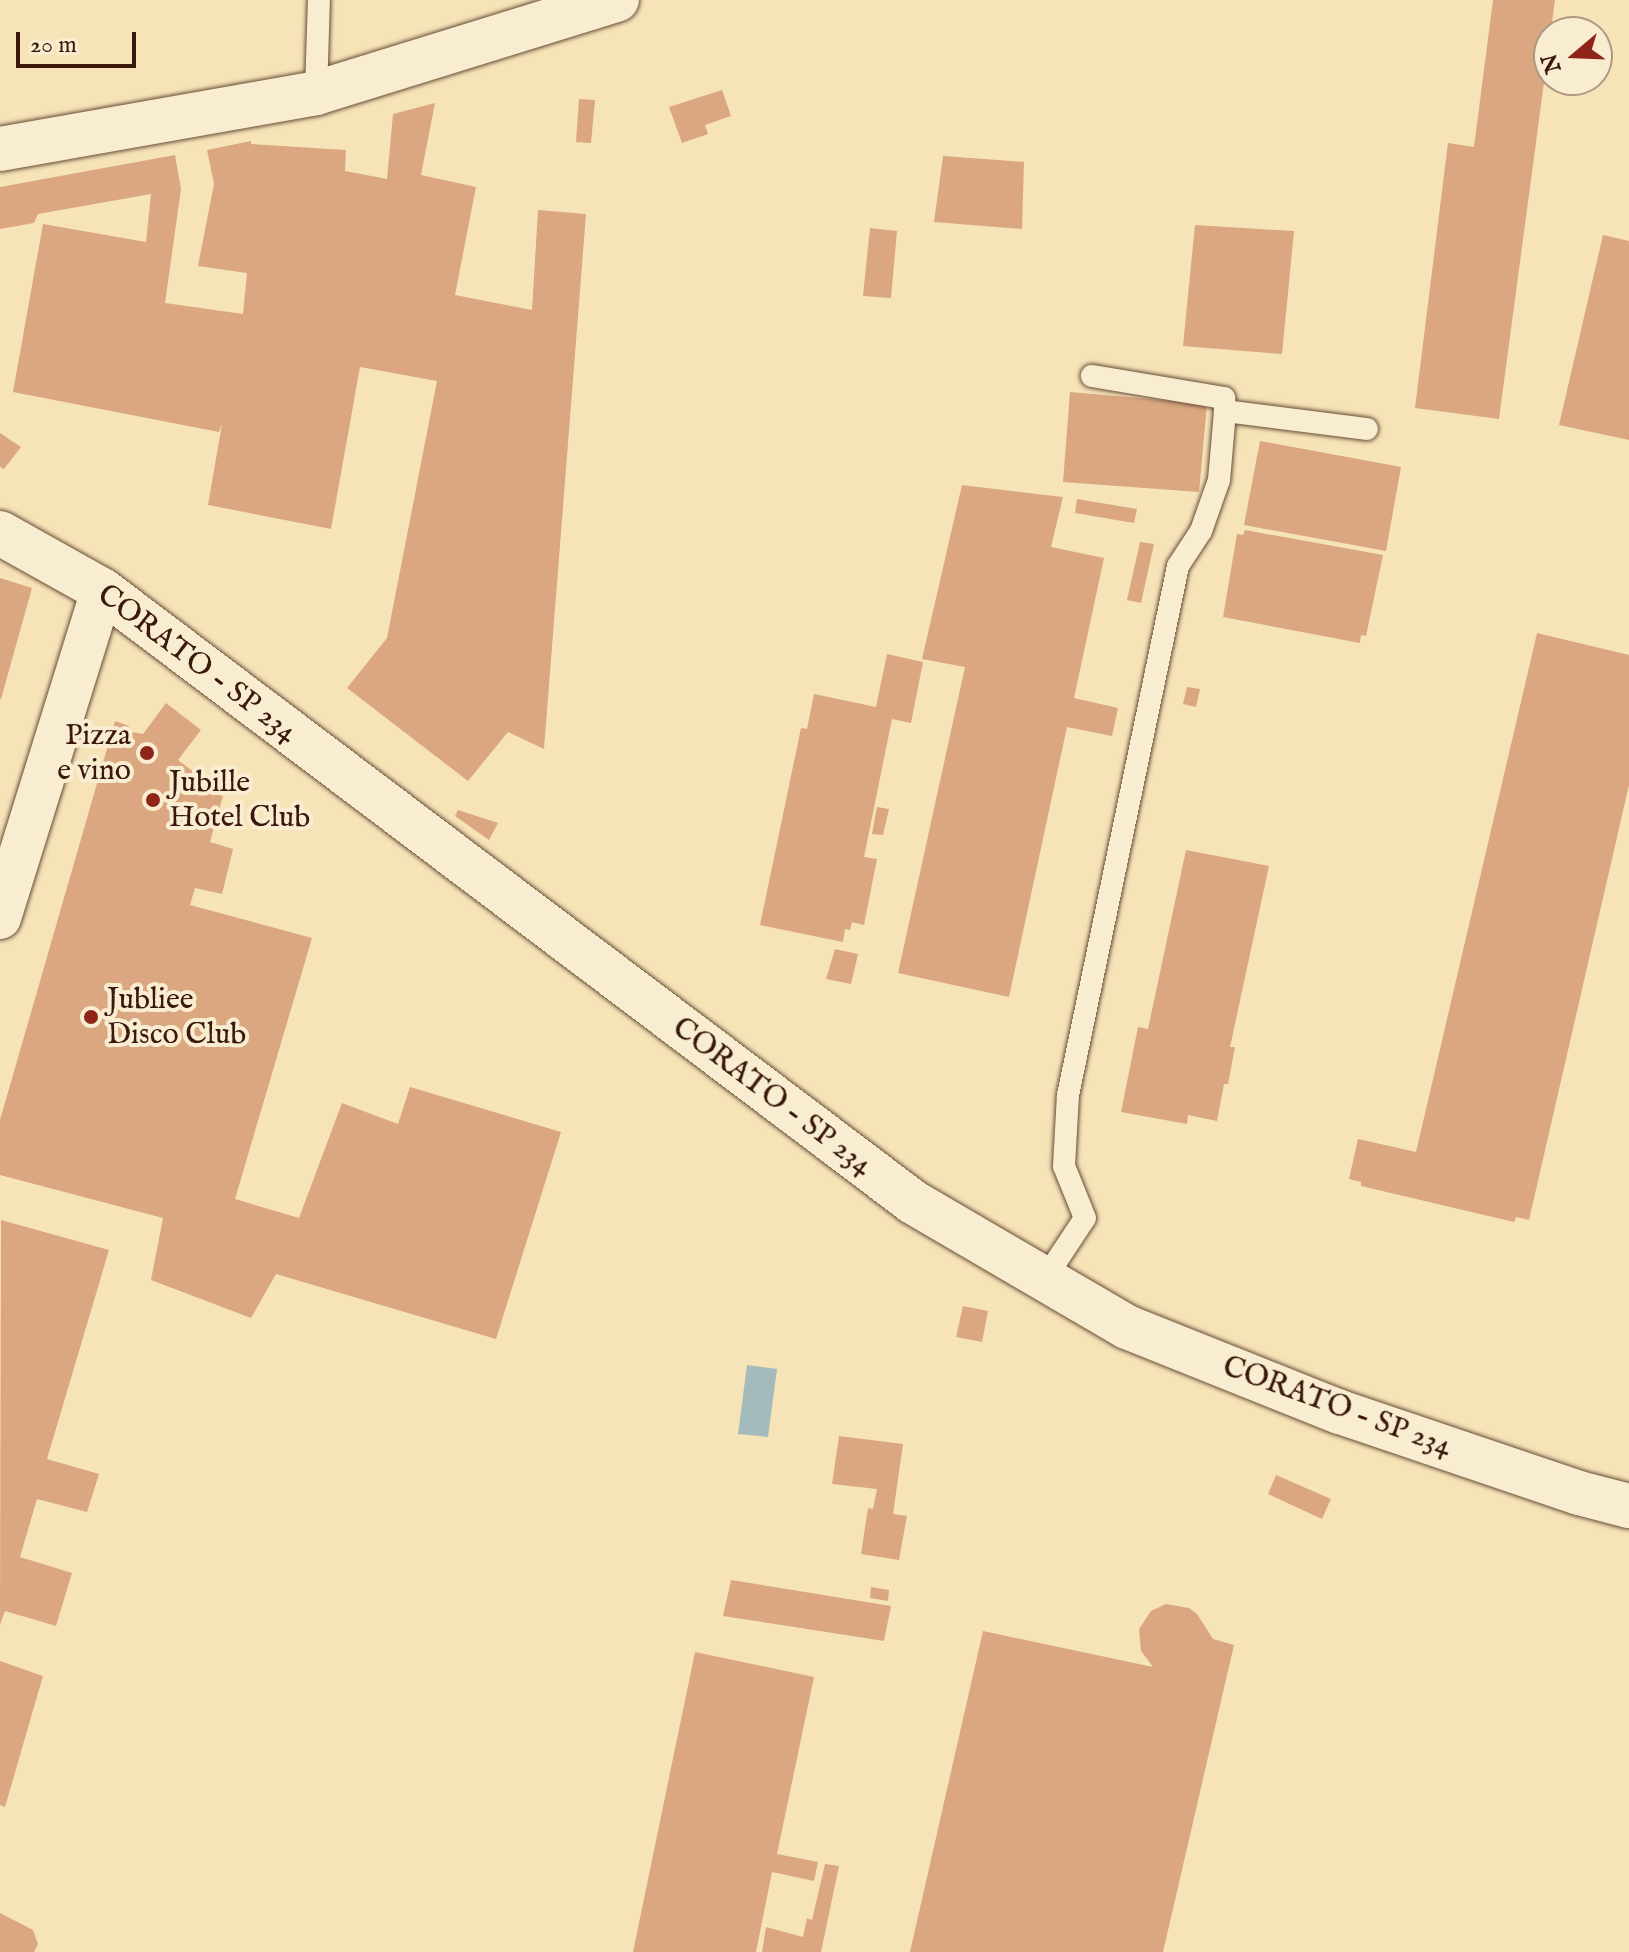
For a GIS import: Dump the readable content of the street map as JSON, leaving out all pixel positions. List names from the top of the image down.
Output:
{
  "streets": {
    "main road": ["CORATO - SP 234"]
  },
  "places": ["Pizza e vino", "Jubille Hotel Club", "Jubliee Disco Club"],
  "scale_bar": "20 m",
  "north": "left"
}
